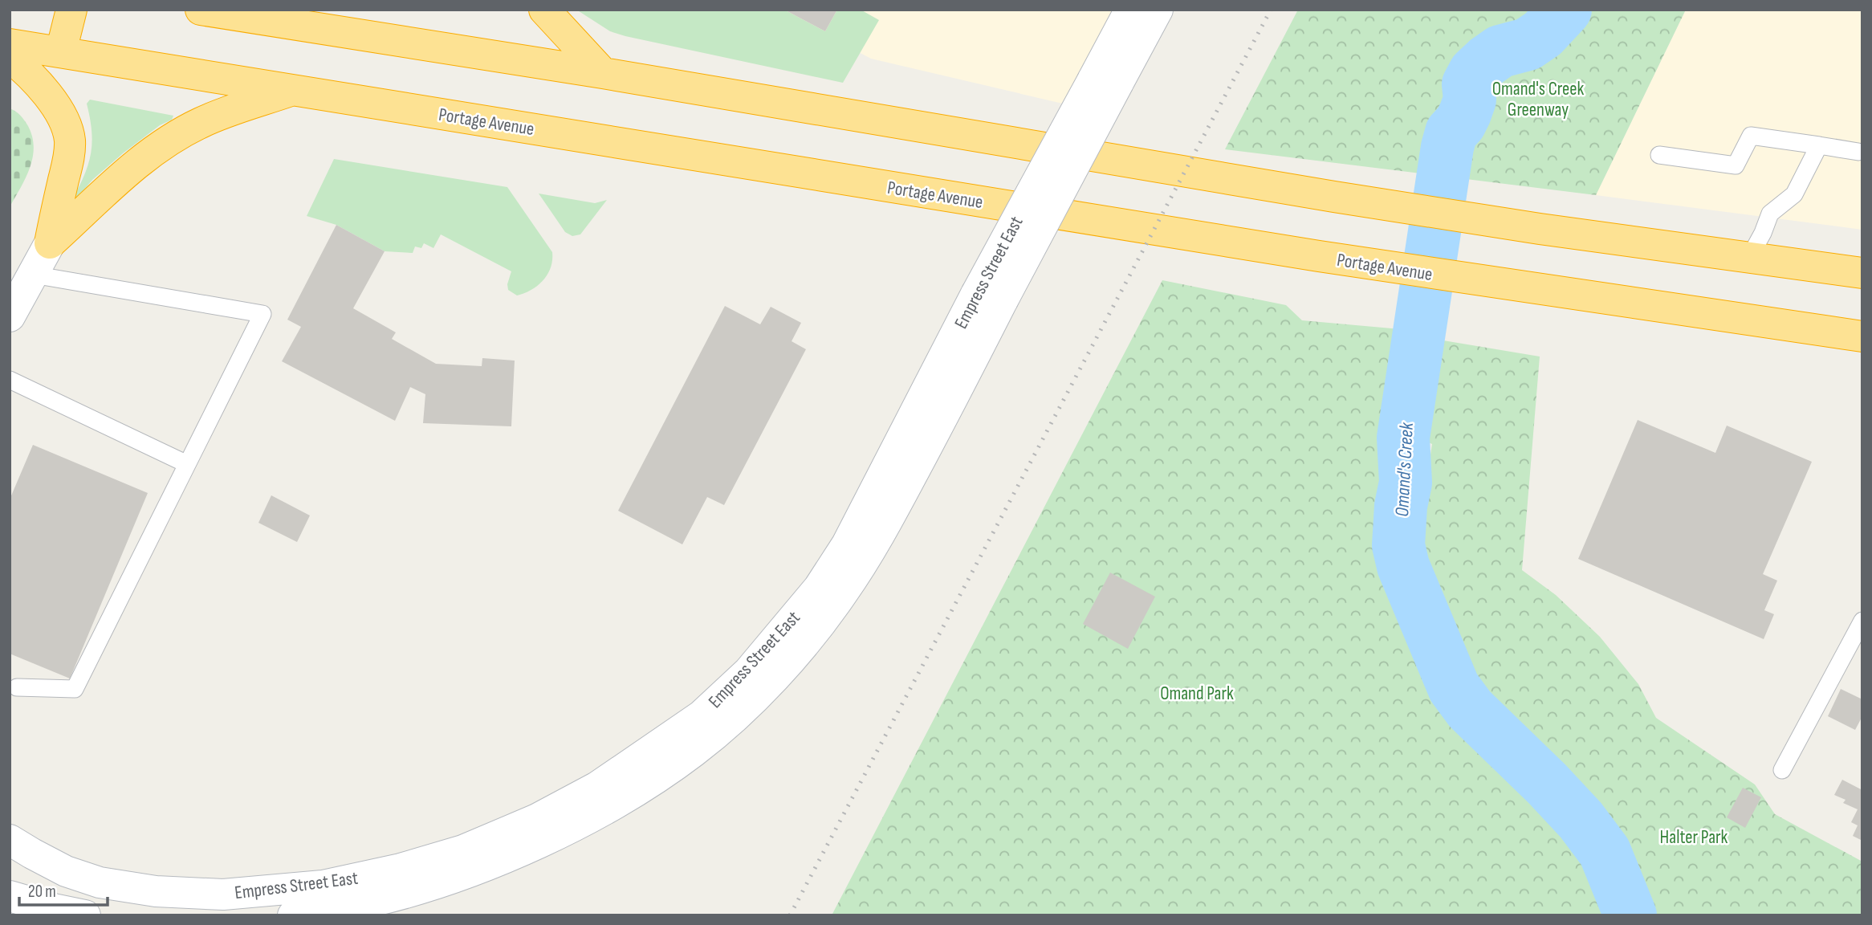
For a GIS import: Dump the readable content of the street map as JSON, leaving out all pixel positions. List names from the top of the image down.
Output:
{
  "streets": {
    "highway": ["Portage Avenue"],
    "main road": ["Empress Street East"]
  },
  "water": ["Omand's Creek"],
  "parks": ["Omand's Creek Greenway", "Omand Park", "Halter Park"],
  "scale_bar": "20 m"
}
